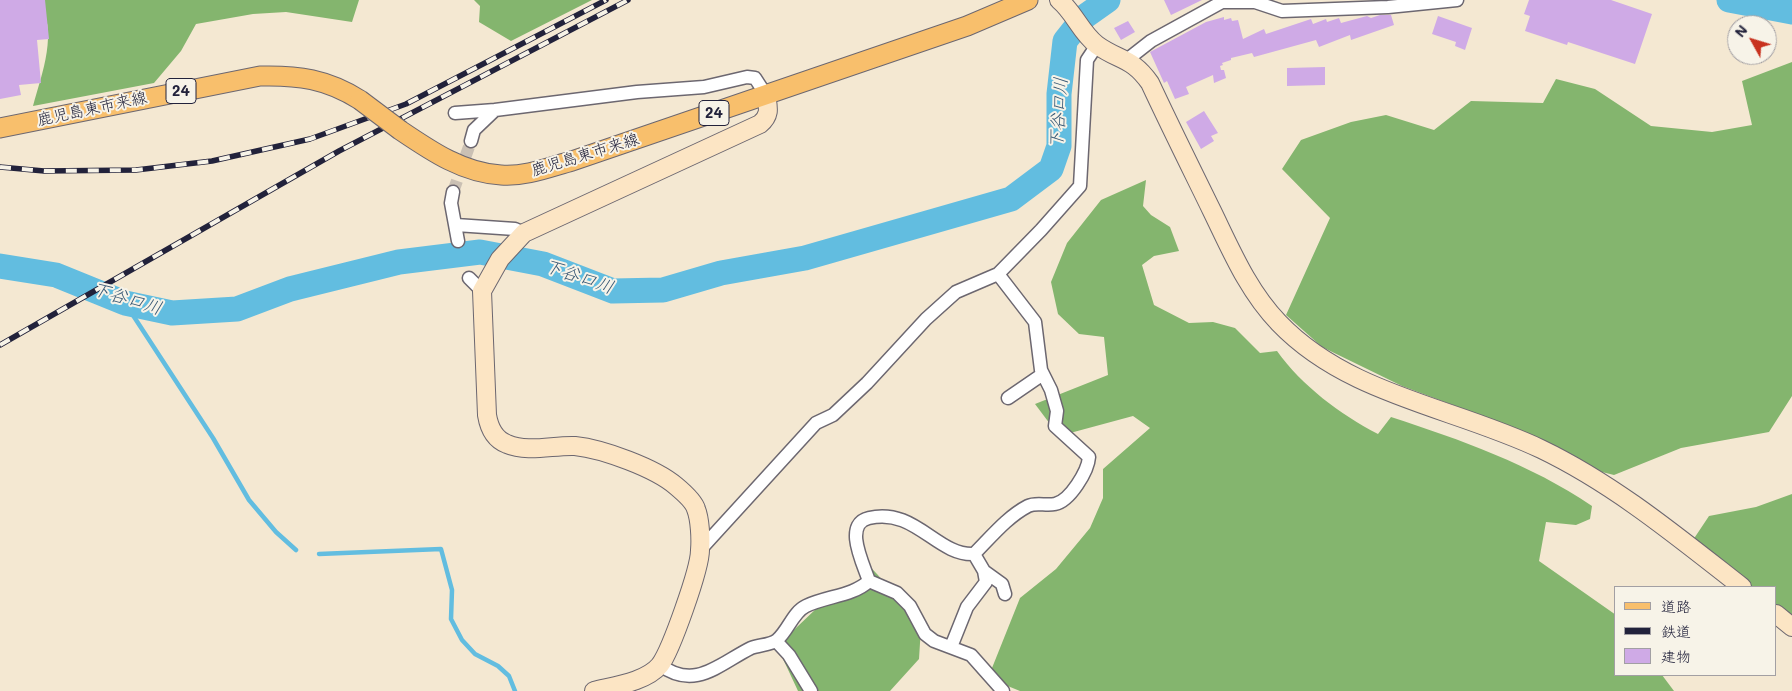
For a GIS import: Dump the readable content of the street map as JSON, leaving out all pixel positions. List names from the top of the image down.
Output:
{
  "streets": {
    "main road": ["24", "鹿児島東市来線"]
  },
  "water": ["下谷口川"],
  "legend": ["道路", "鉄道", "建物"],
  "north": "top left"
}
